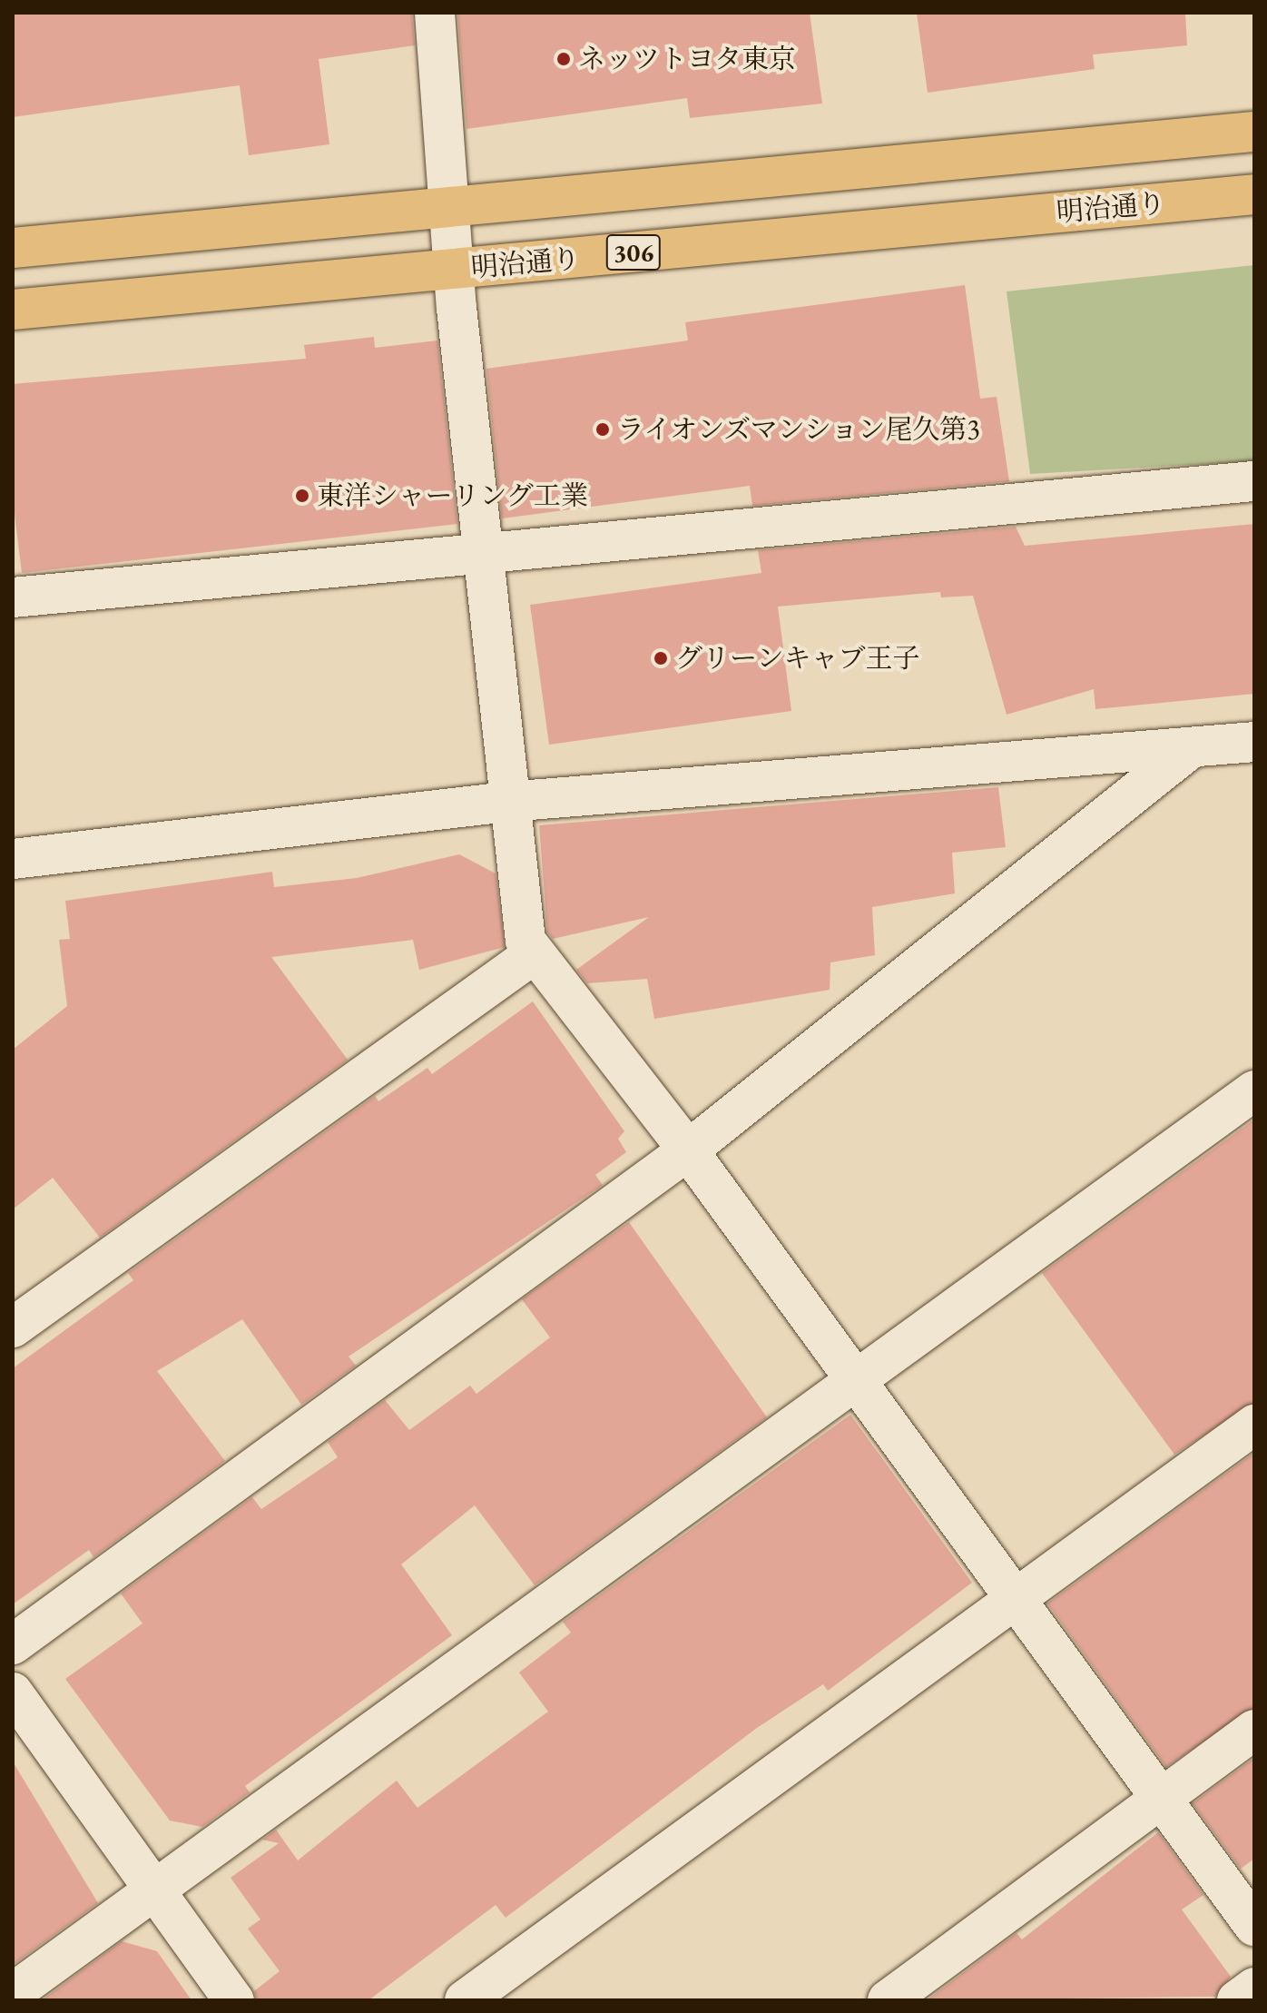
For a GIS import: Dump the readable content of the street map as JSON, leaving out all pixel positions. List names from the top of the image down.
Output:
{
  "streets": {
    "main road": ["明治通り", "306"]
  },
  "places": [
    "ネッツトヨタ東京",
    "ライオンズマンション尾久第3",
    "東洋シャーリング工業",
    "グリーンキャブ王子"
  ]
}
